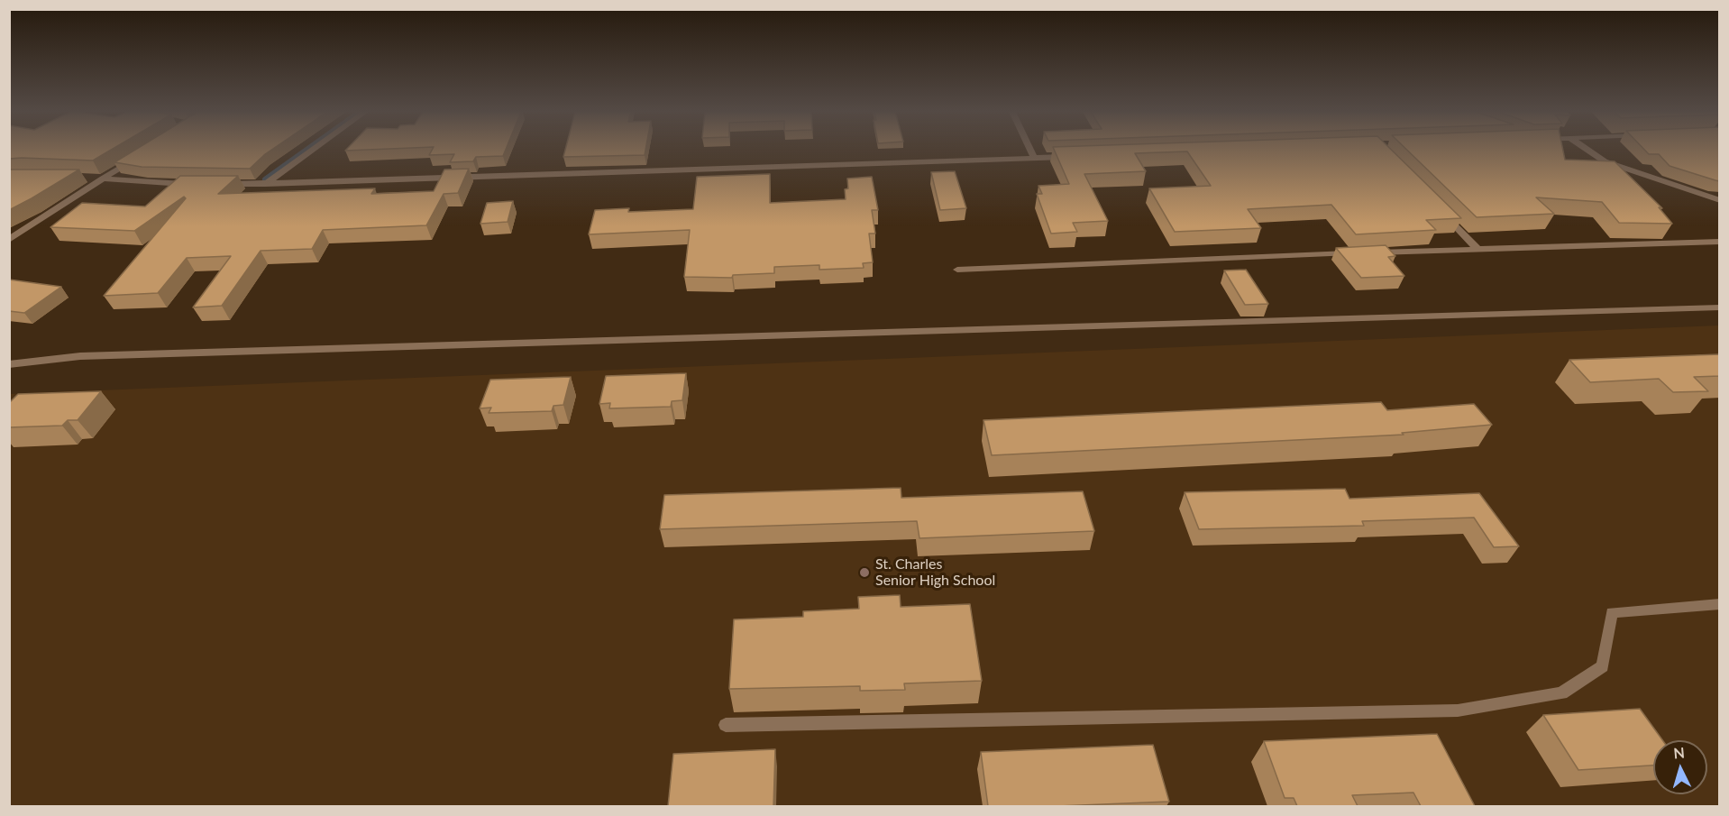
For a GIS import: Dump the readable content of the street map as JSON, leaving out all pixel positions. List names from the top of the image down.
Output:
{
  "places": ["St. Charles Senior High School"],
  "north": "top"
}
